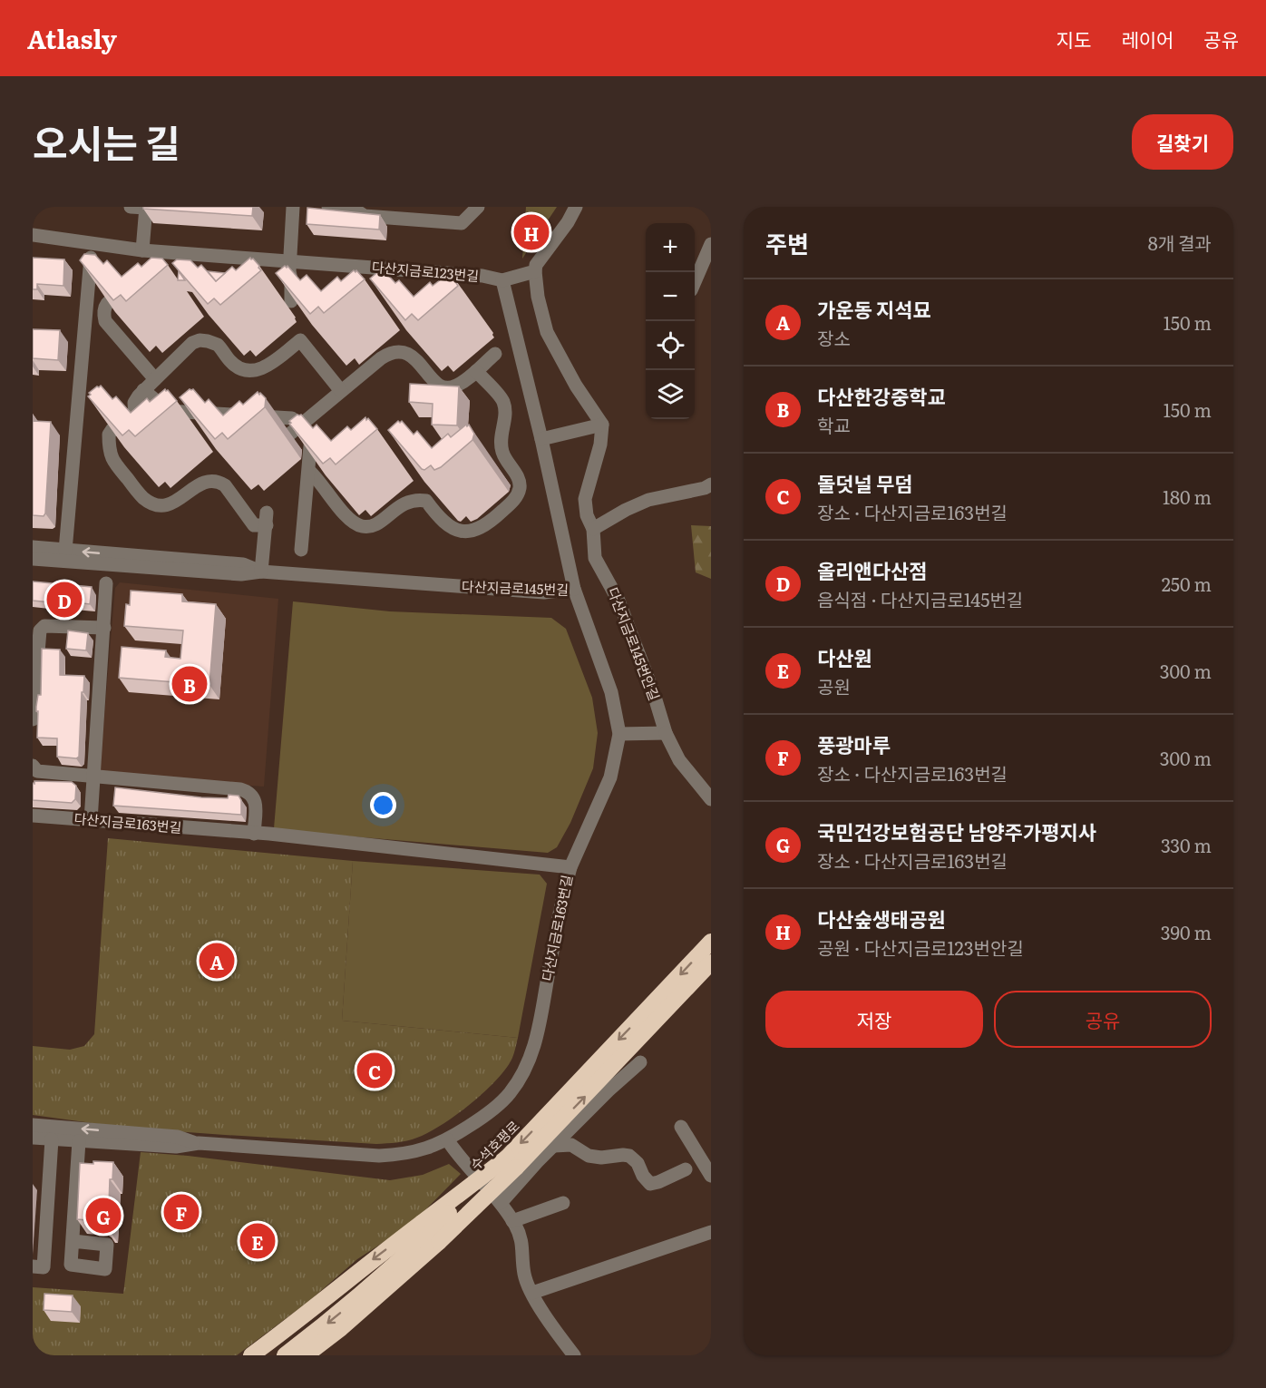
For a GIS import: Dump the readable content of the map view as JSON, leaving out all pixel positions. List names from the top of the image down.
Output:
{
  "streets": {
    "highway": ["수석호평로"],
    "street": [
      "다산지금로123번길",
      "다산지금로145번길",
      "다산지금로145번안길",
      "다산지금로163번길"
    ]
  },
  "crossings": [
    ["다산지금로145번길", "다산지금로163번길"]
  ],
  "page": {
    "header": "Atlasly",
    "nav": ["지도", "레이어", "공유"],
    "title": "오시는 길",
    "buttons": [
      "길찾기",
      ["저장", "공유"]
    ],
    "heading": ["주변", "8개 결과"],
    "pins": [
      "H",
      "D",
      "B",
      "A",
      "C",
      "F",
      "G",
      "E"
    ],
    "map_buttons": ["+", "−"],
    "list": [
      {
        "mark": "A",
        "name": "가운동 지석묘",
        "note": "장소",
        "value": "150 m"
      },
      {
        "mark": "B",
        "name": "다산한강중학교",
        "note": "학교",
        "value": "150 m"
      },
      {
        "mark": "C",
        "name": "돌덧널 무덤",
        "note": "장소 · 다산지금로163번길",
        "value": "180 m"
      },
      {
        "mark": "D",
        "name": "올리앤다산점",
        "note": "음식점 · 다산지금로145번길",
        "value": "250 m"
      },
      {
        "mark": "E",
        "name": "다산원",
        "note": "공원",
        "value": "300 m"
      },
      {
        "mark": "F",
        "name": "풍광마루",
        "note": "장소 · 다산지금로163번길",
        "value": "300 m"
      },
      {
        "mark": "G",
        "name": "국민건강보험공단 남양주가평지사",
        "note": "장소 · 다산지금로163번길",
        "value": "330 m"
      },
      {
        "mark": "H",
        "name": "다산숲생태공원",
        "note": "공원 · 다산지금로123번안길",
        "value": "390 m"
      }
    ]
  }
}
